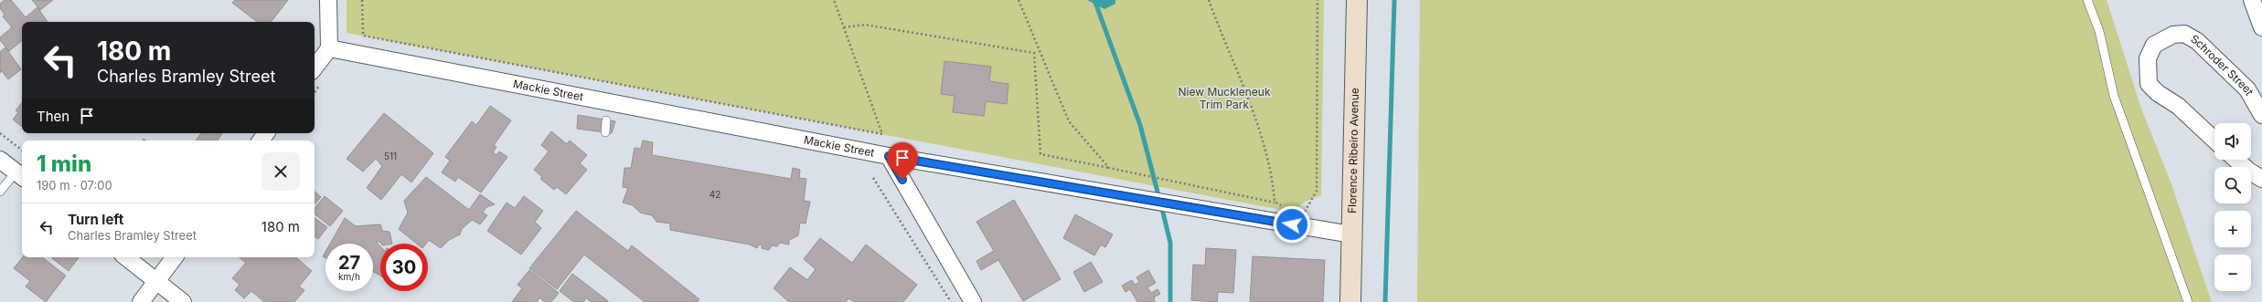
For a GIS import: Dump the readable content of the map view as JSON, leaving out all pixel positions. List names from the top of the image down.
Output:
{
  "streets": {
    "main road": ["Florence Ribeiro Avenue"],
    "street": ["Schroder Street", "Mackie Street"]
  },
  "crossings": [
    ["Mackie Street", "Florence Ribeiro Avenue"]
  ],
  "parks": ["Niew Muckleneuk Trim Park"],
  "house_numbers": ["511", "42"],
  "page": {
    "turn": ["180 m", "Charles Bramley Street"],
    "then": "Then",
    "map_buttons": ["+", "−"],
    "heading": ["1 min", "190 m · 07:00"],
    "list": [
      {
        "name": "Turn left",
        "note": "Charles Bramley Street",
        "value": "180 m"
      }
    ],
    "speed": "27 km/h",
    "limit": "30"
  }
}
